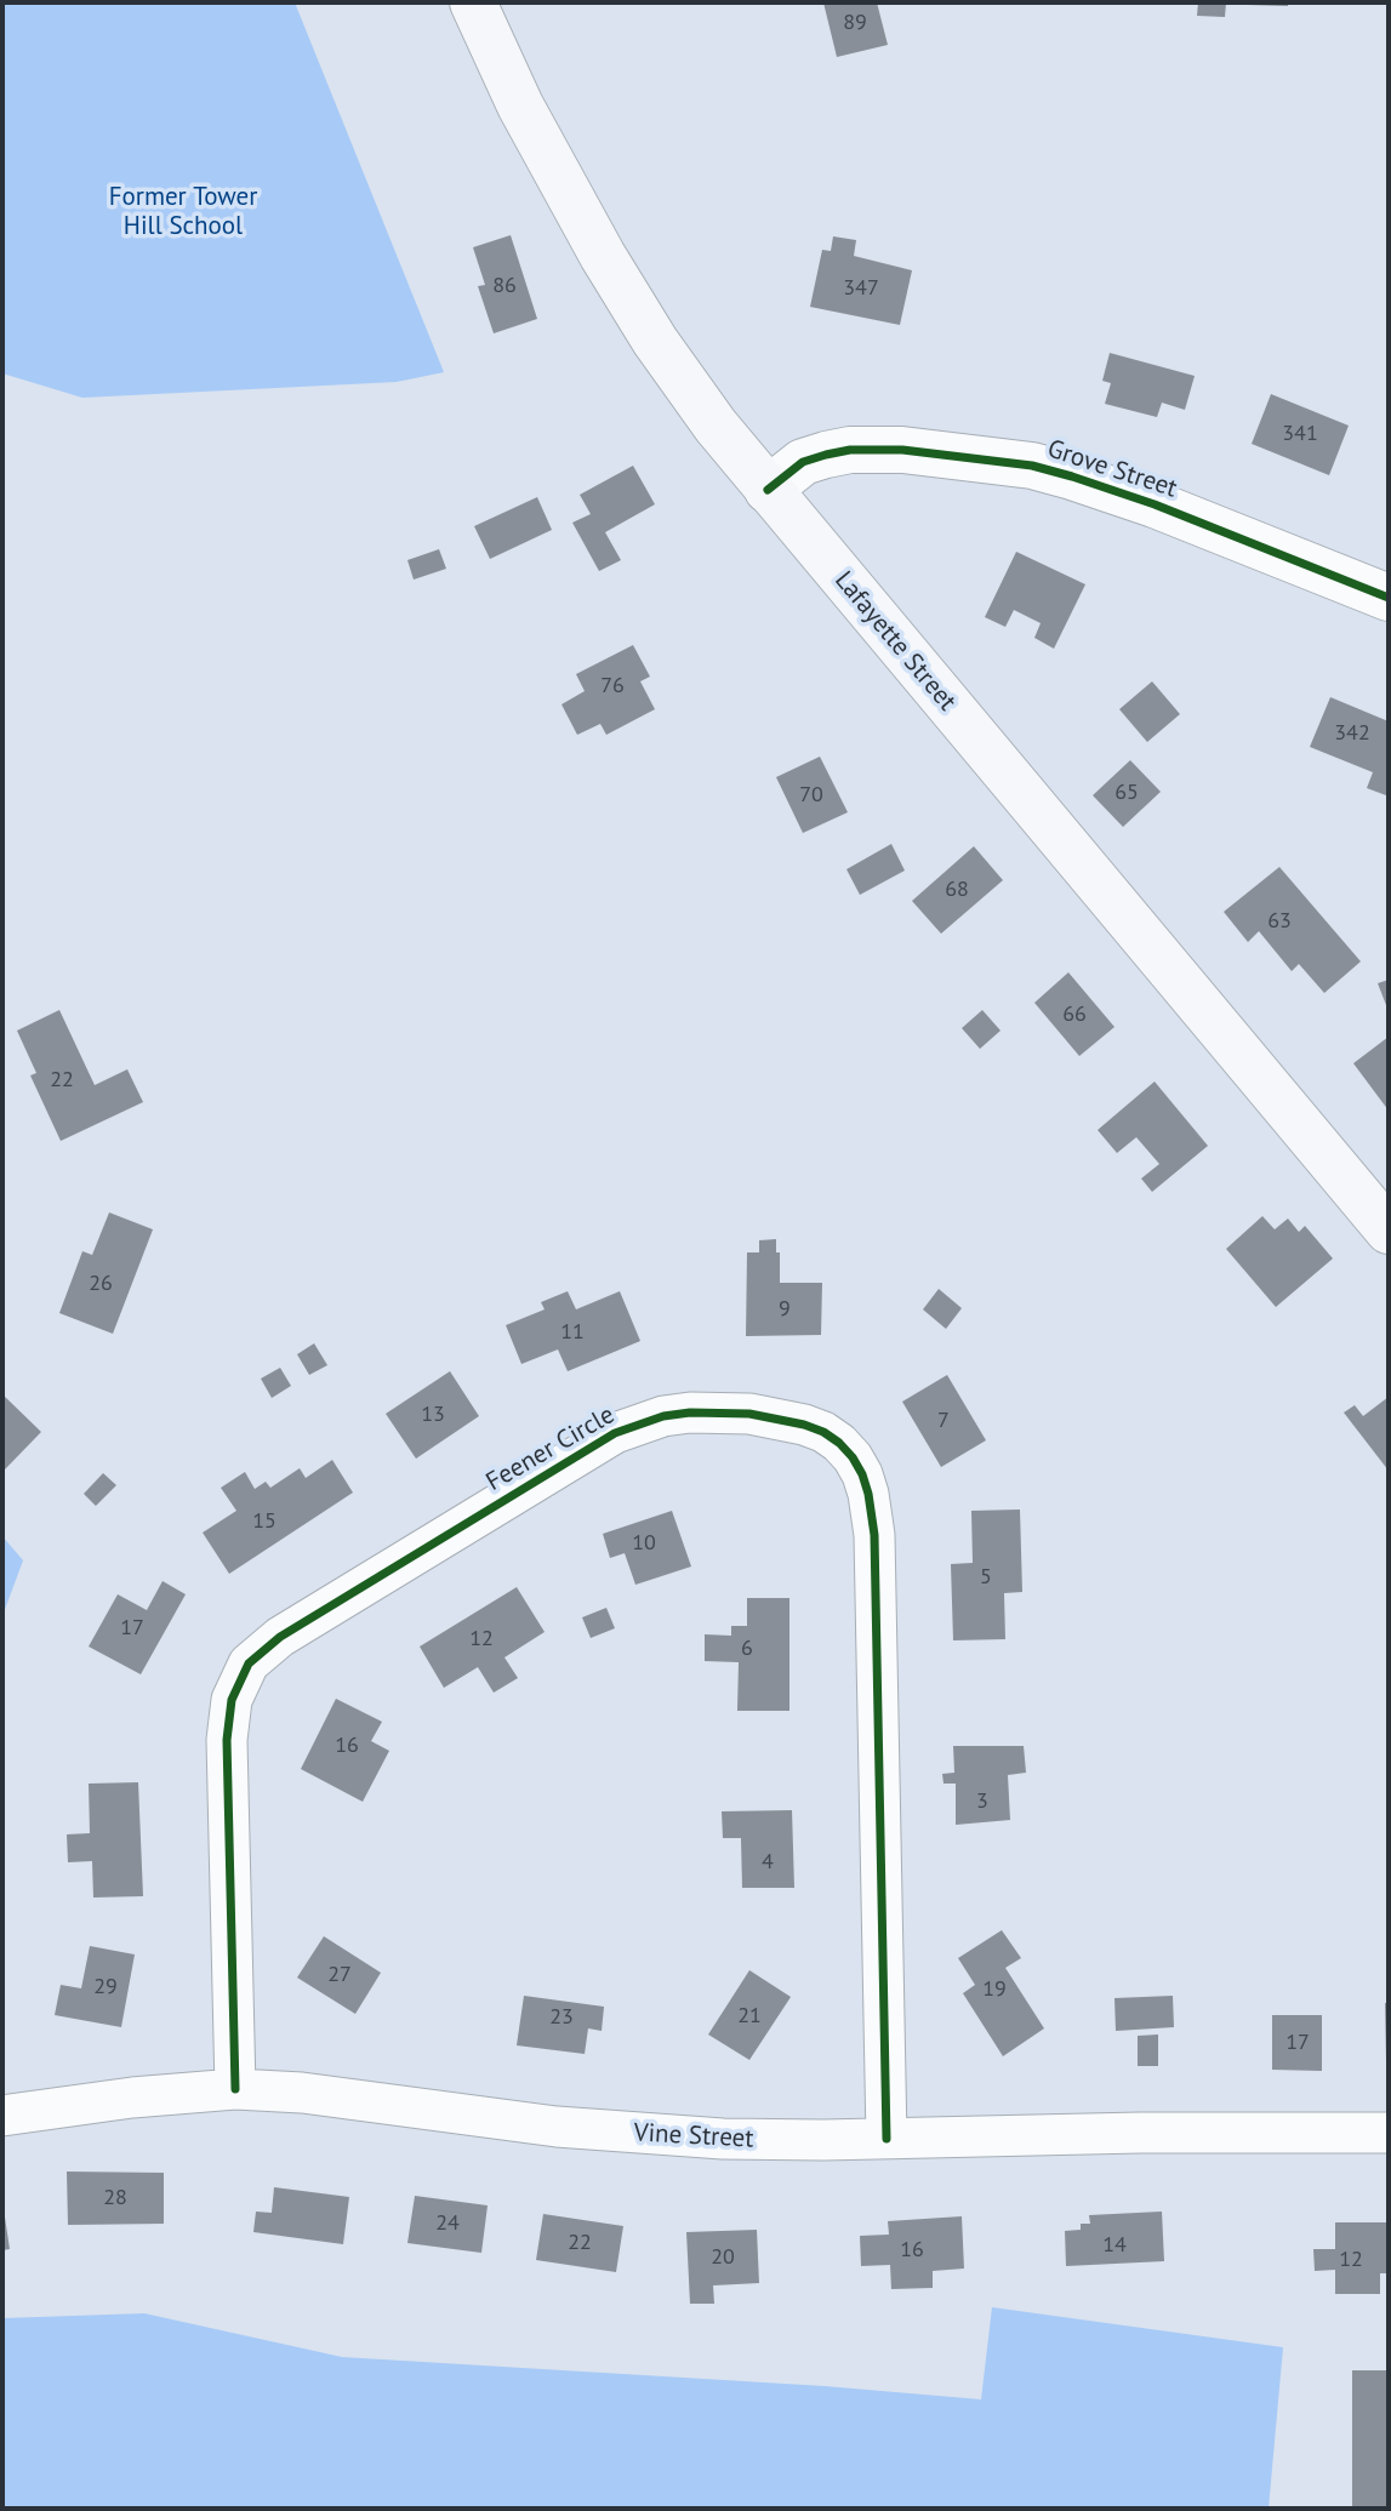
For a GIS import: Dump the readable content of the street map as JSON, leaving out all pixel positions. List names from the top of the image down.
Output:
{
  "streets": {
    "main road": ["Lafayette Street"],
    "street": ["Grove Street", "Feener Circle", "Vine Street"]
  },
  "crossings": [
    ["Grove Street", "Lafayette Street"],
    ["Feener Circle", "Vine Street"]
  ],
  "parks": ["Former Tower Hill School"],
  "house_numbers": [
    "89",
    "86",
    "347",
    "341",
    "76",
    "342",
    "65",
    "70",
    "68",
    "63",
    "66",
    "22",
    "26",
    "9",
    "11",
    "13",
    "7",
    "15",
    "10",
    "5",
    "17",
    "12",
    "6",
    "16",
    "3",
    "4",
    "27",
    "29",
    "19",
    "21",
    "23",
    "17",
    "28",
    "24",
    "22",
    "14",
    "16",
    "20",
    "12"
  ]
}
